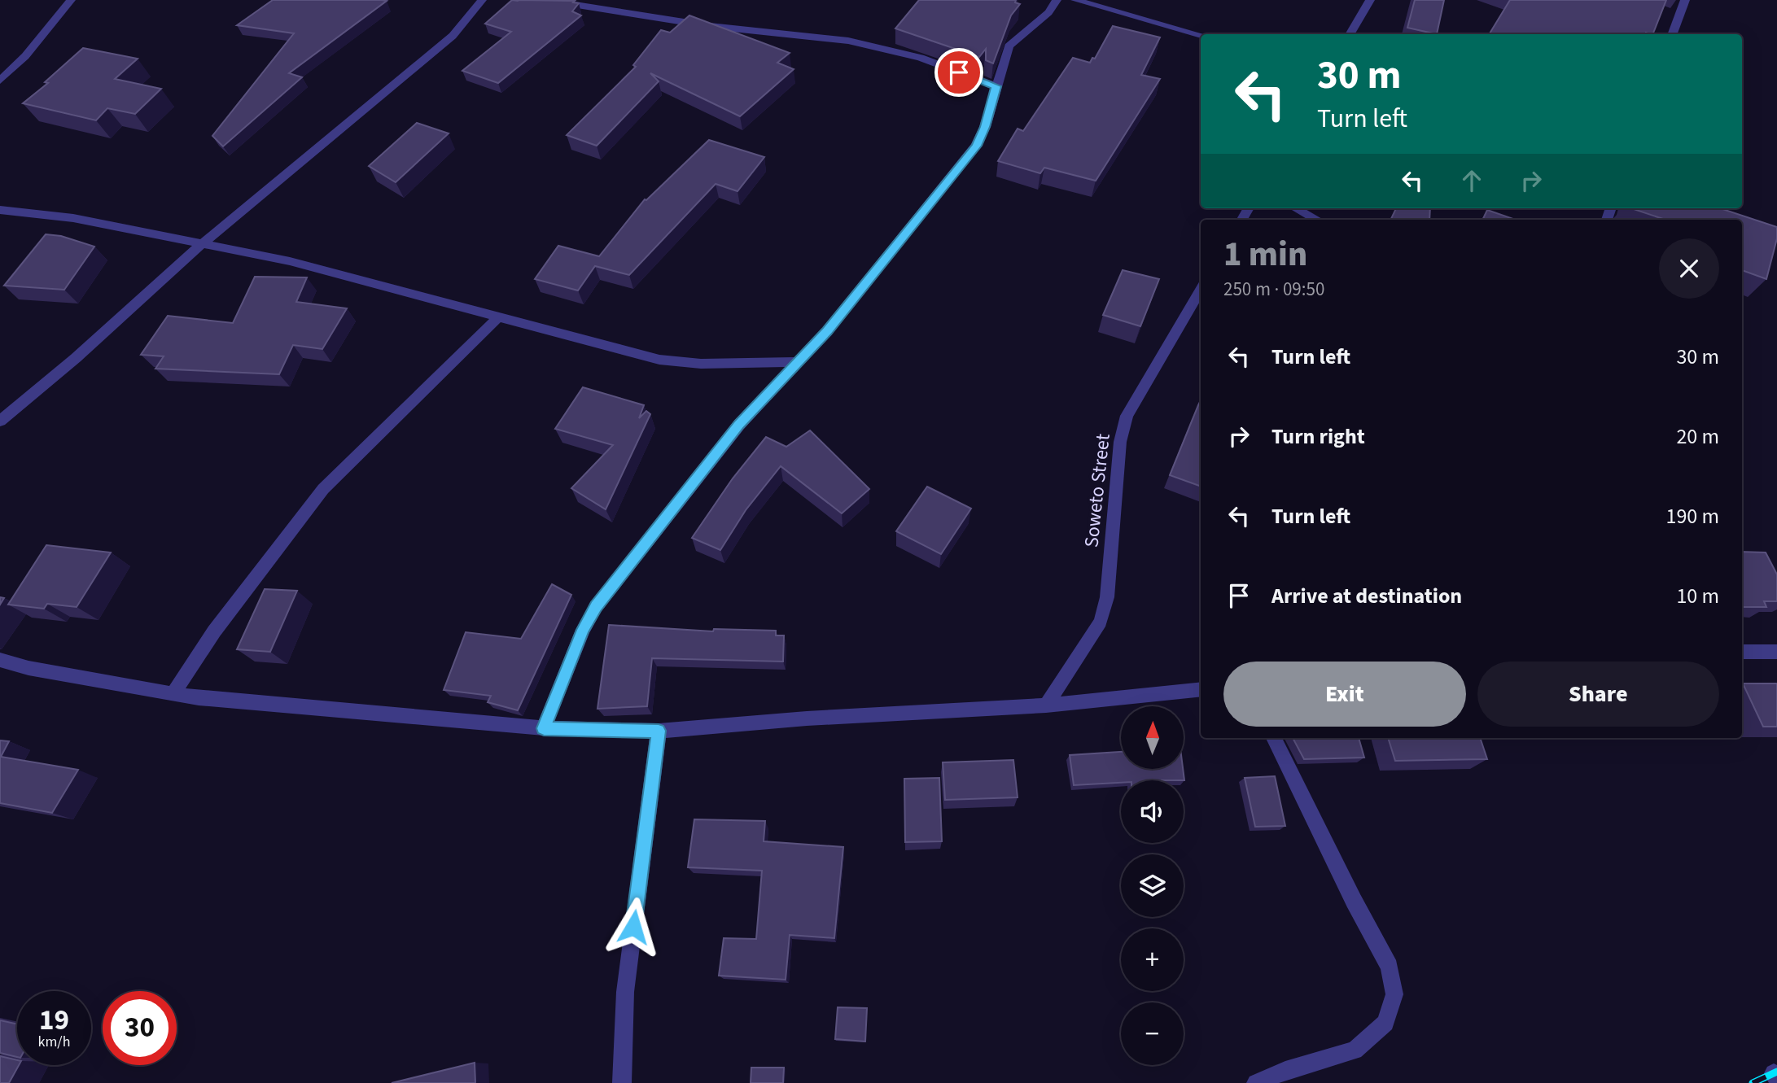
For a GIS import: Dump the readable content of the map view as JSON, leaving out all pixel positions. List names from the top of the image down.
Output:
{
  "streets": {
    "street": ["Soweto Street"]
  },
  "north": "top",
  "page": {
    "turn": ["30 m", "Turn left"],
    "heading": ["1 min", "250 m · 09:50"],
    "list": [
      {
        "name": "Turn left",
        "value": "30 m"
      },
      {
        "name": "Turn right",
        "value": "20 m"
      },
      {
        "name": "Turn left",
        "value": "190 m"
      },
      {
        "name": "Arrive at destination",
        "value": "10 m"
      }
    ],
    "buttons": ["Exit", "Share"],
    "map_buttons": ["+", "−"],
    "speed": "19 km/h",
    "limit": "30"
  }
}
